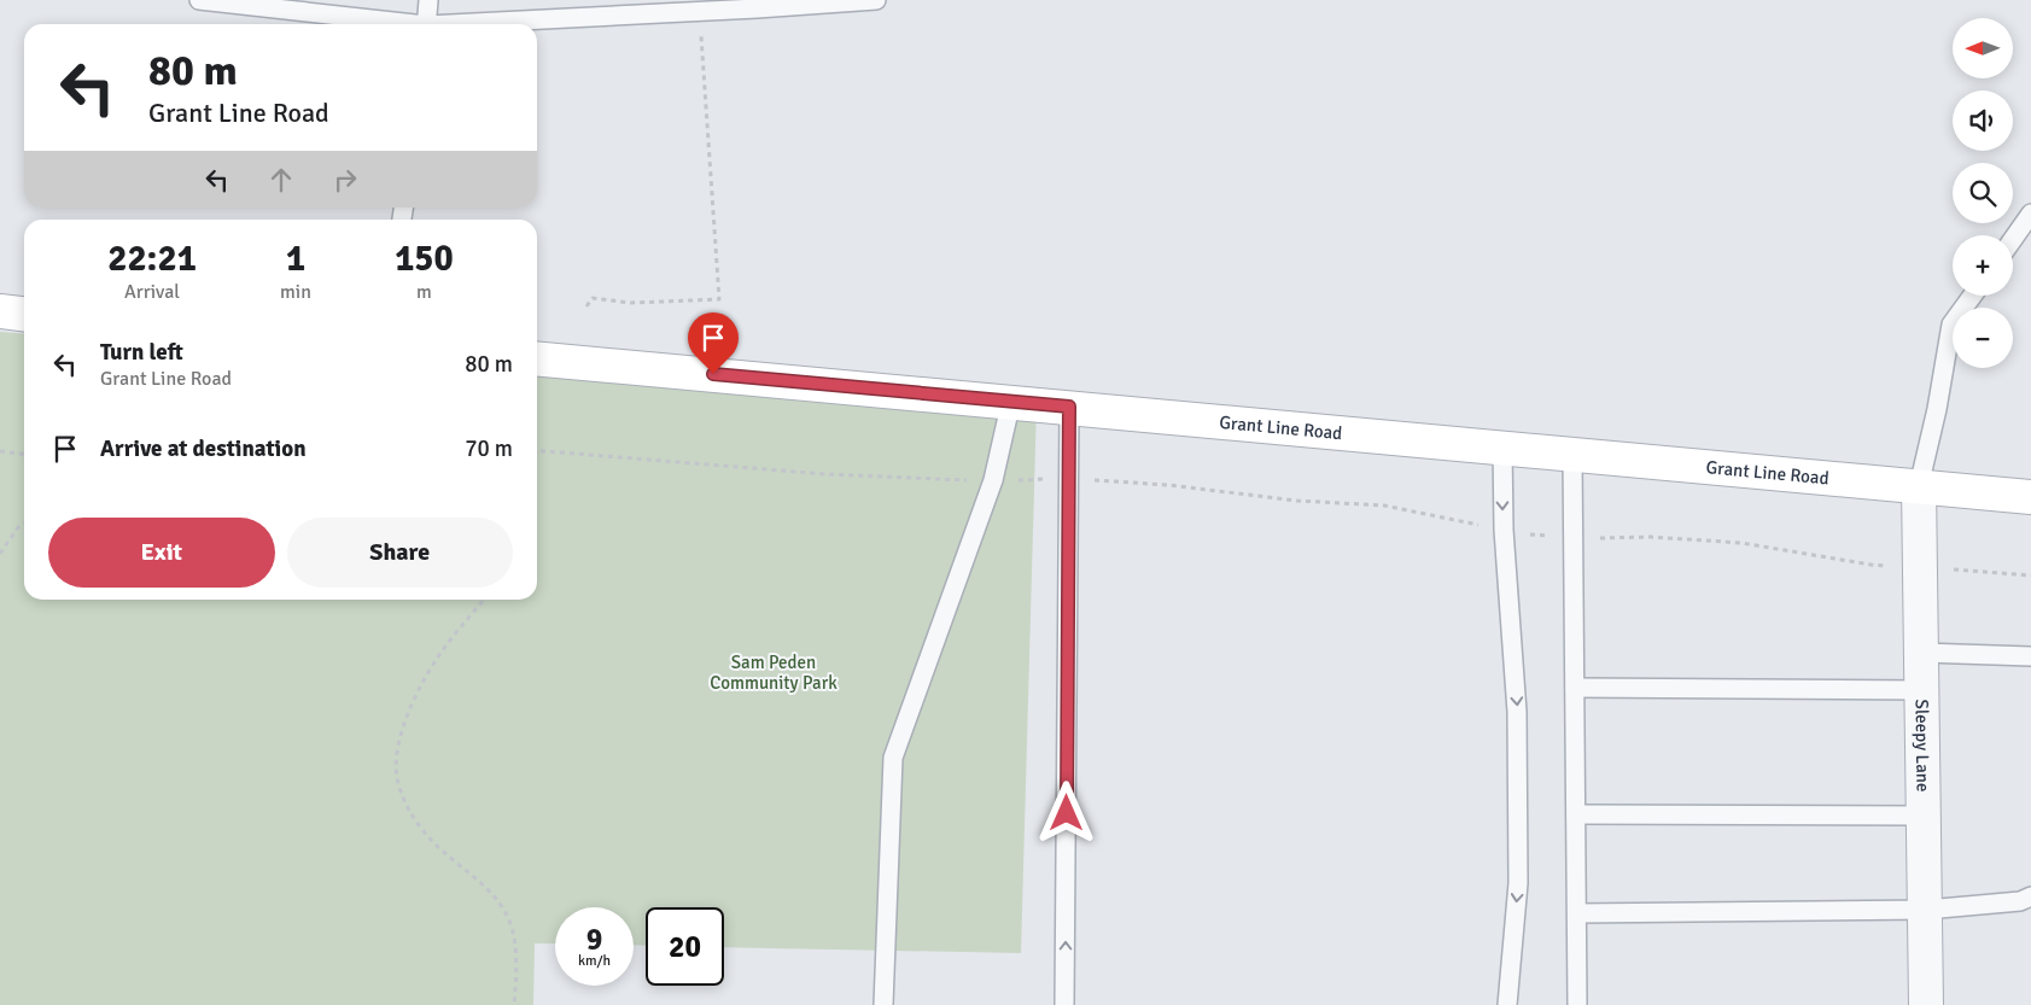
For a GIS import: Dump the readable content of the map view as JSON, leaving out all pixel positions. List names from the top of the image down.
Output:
{
  "streets": {
    "main road": ["Grant Line Road"],
    "street": ["Sleepy Lane"]
  },
  "crossings": [
    ["Grant Line Road", "Sleepy Lane"]
  ],
  "parks": ["Sam Peden Community Park"],
  "north": "left",
  "page": {
    "map_buttons": ["+", "−"],
    "turn": ["80 m", "Grant Line Road"],
    "eta": [
      "22:21",
      "Arrival",
      "1",
      "min",
      "150",
      "m"
    ],
    "list": [
      {
        "name": "Turn left",
        "note": "Grant Line Road",
        "value": "80 m"
      },
      {
        "name": "Arrive at destination",
        "value": "70 m"
      }
    ],
    "buttons": ["Exit", "Share"],
    "speed": "9 km/h",
    "limit": "20"
  }
}
